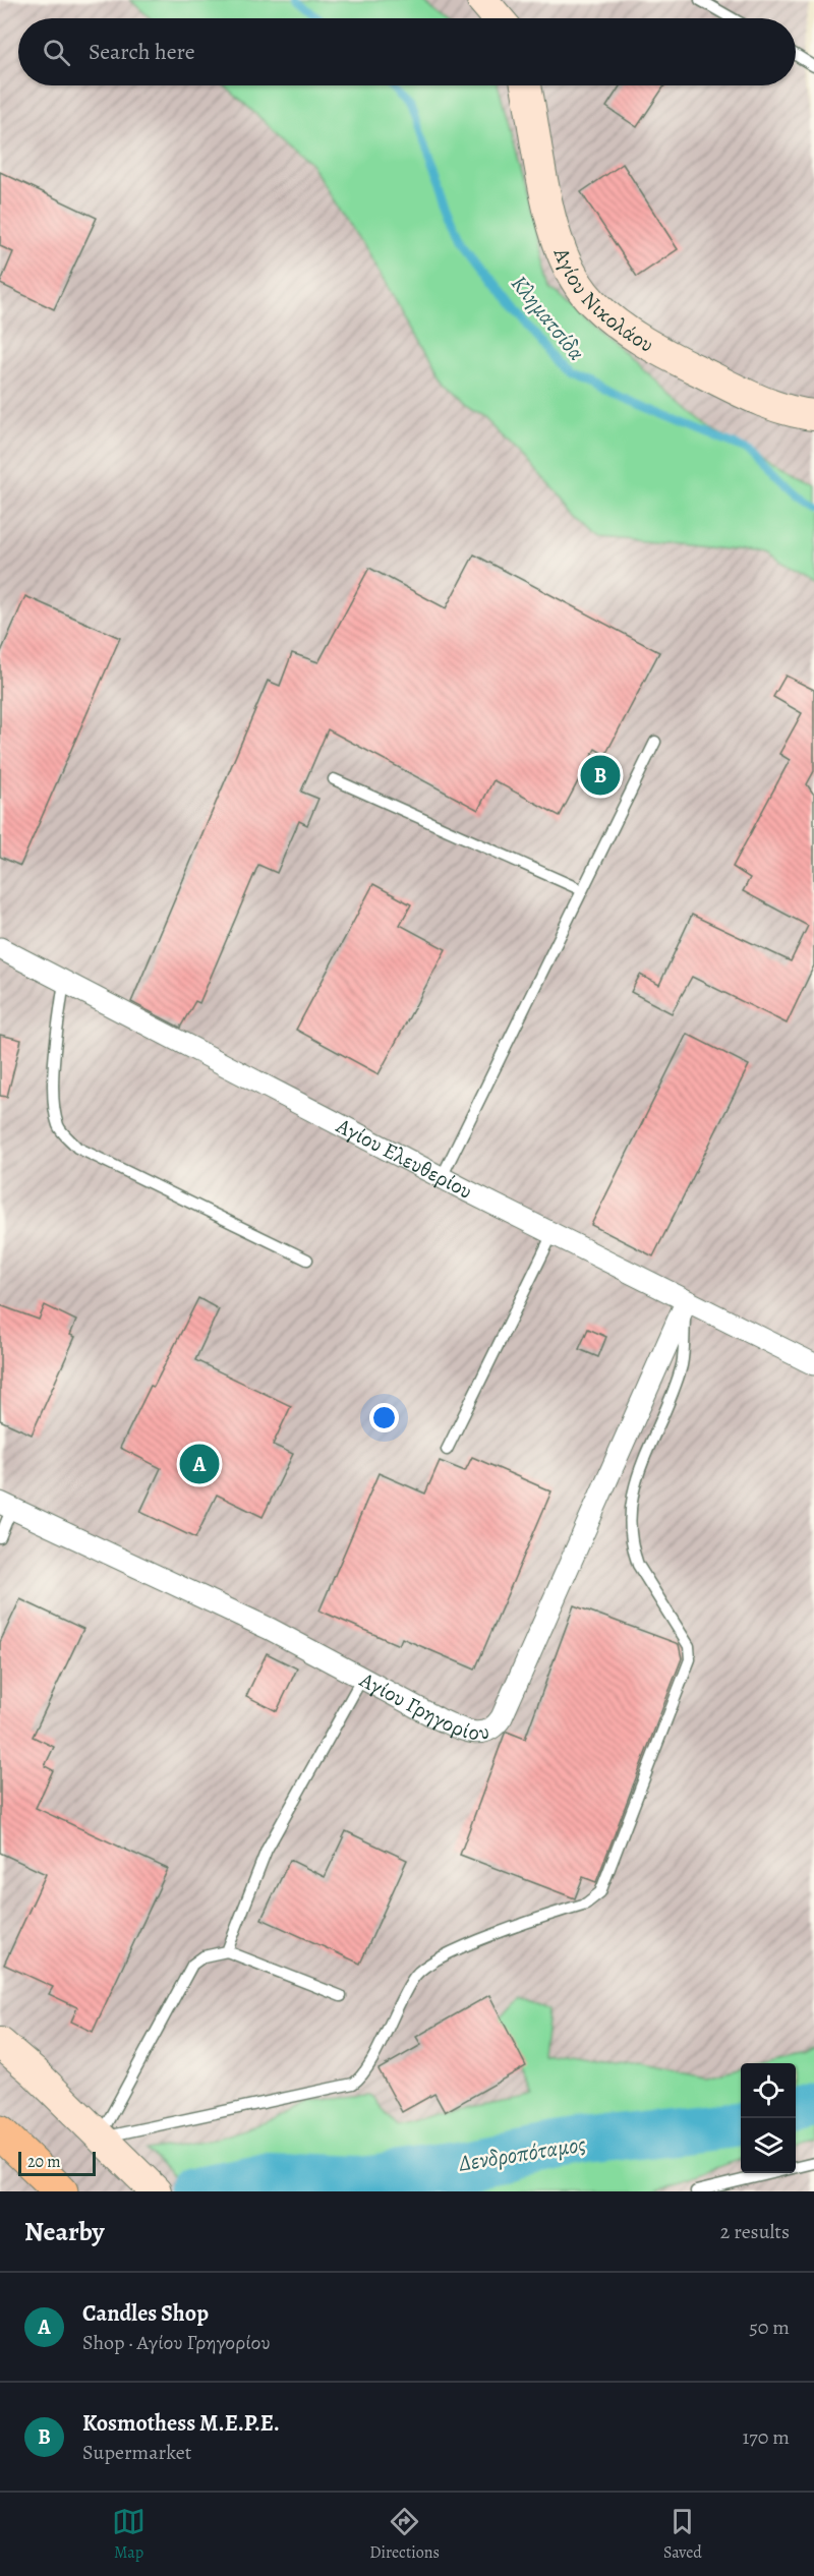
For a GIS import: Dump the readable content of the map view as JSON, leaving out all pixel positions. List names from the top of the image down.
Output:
{
  "streets": {
    "street": ["Αγίου Νικολάου", "Αγίου Ελευθερίου", "Αγίου Γρηγορίου"]
  },
  "crossings": [
    ["Αγίου Ελευθερίου", "Αγίου Γρηγορίου"]
  ],
  "water": ["Κληματσίδα", "Δενδροπόταμος"],
  "scale_bar": "20 m",
  "page": {
    "search": "Search here",
    "pins": ["B", "A"],
    "scale": "20 m",
    "heading": ["Nearby", "2 results"],
    "list": [
      {
        "mark": "A",
        "name": "Candles Shop",
        "note": "Shop · Αγίου Γρηγορίου",
        "value": "50 m"
      },
      {
        "mark": "B",
        "name": "Kosmothess M.E.P.E.",
        "note": "Supermarket",
        "value": "170 m"
      }
    ],
    "nav": ["Map", "Directions", "Saved"]
  }
}
